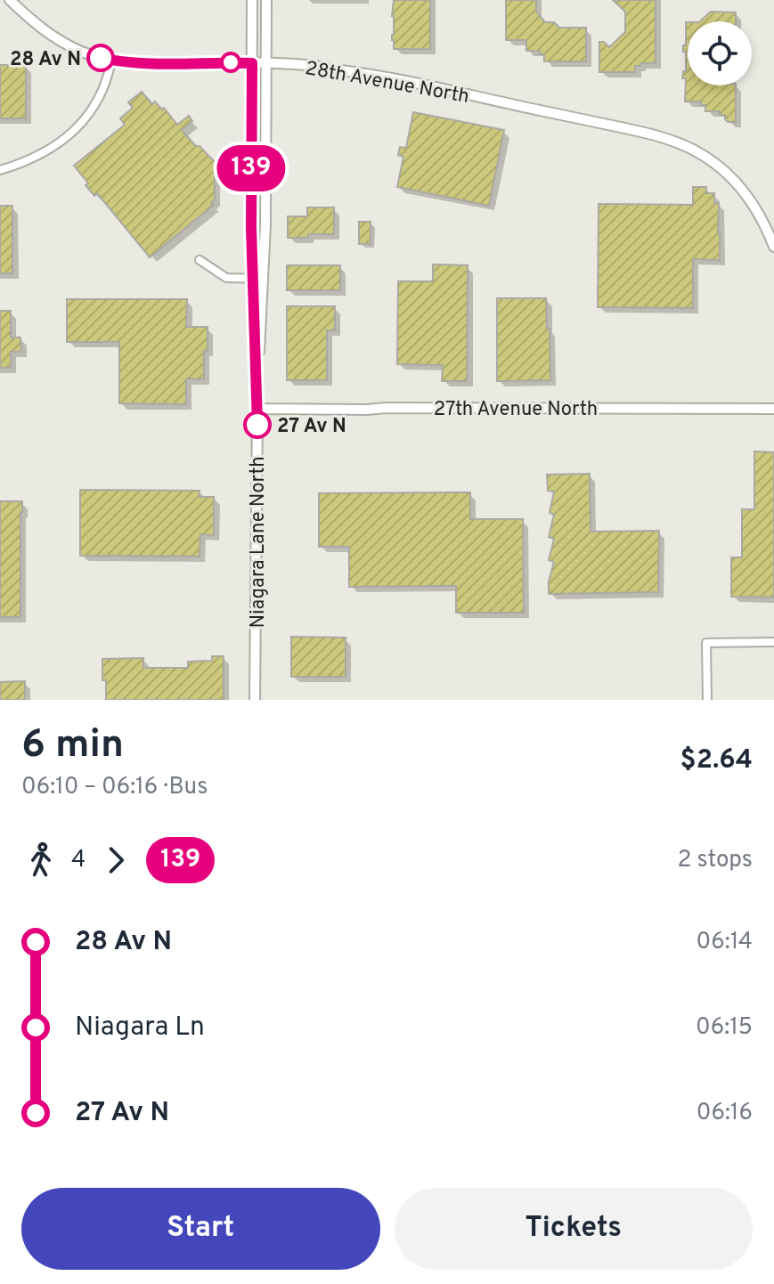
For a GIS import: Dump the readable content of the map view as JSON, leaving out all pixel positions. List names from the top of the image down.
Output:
{
  "streets": {
    "street": ["28th Avenue North", "27th Avenue North", "Niagara Lane North"]
  },
  "crossings": [
    ["28th Avenue North", "Niagara Lane North"],
    ["27th Avenue North", "Niagara Lane North"]
  ],
  "places": ["28 Av N", "27 Av N"],
  "lines": ["bus line 139"],
  "page": {
    "on_map": "139",
    "heading": ["6 min", "06:10 – 06:16 · Bus", "$2.64"],
    "legs": ["4", "139", "2 stops"],
    "list": [
      {
        "name": "28 Av N",
        "value": "06:14"
      },
      {
        "name": "Niagara Ln",
        "value": "06:15"
      },
      {
        "name": "27 Av N",
        "value": "06:16"
      }
    ],
    "buttons": ["Start", "Tickets"]
  }
}
